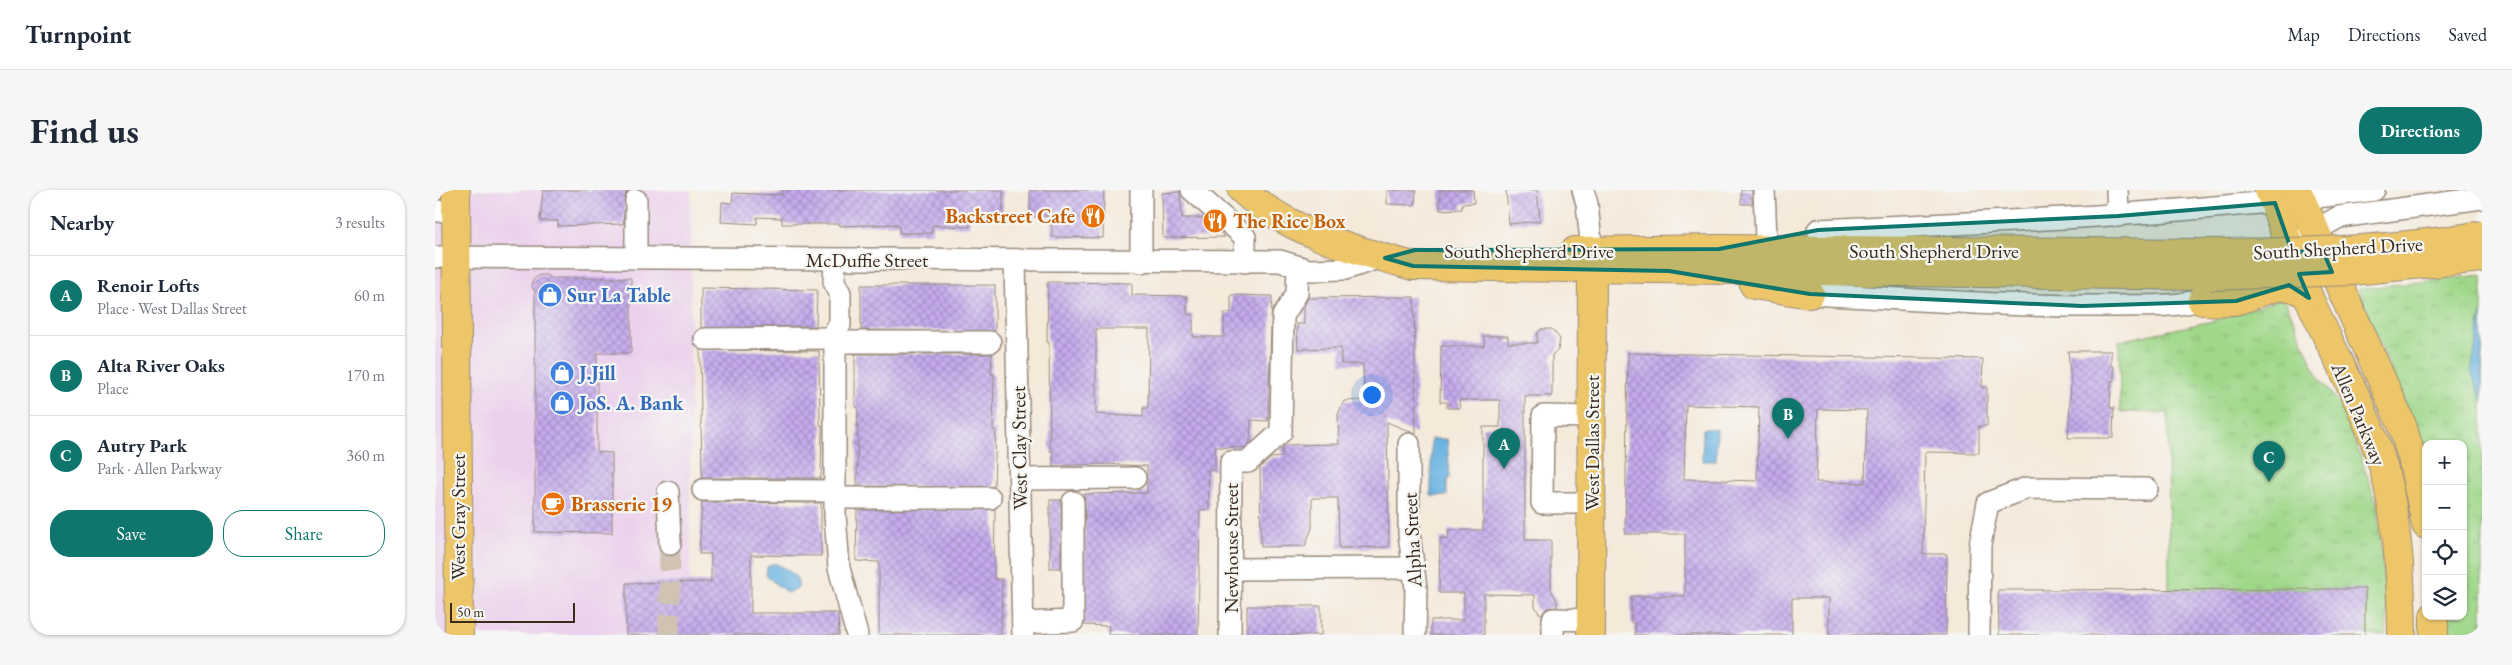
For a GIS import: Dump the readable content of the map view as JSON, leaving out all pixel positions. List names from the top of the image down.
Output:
{
  "streets": {
    "main road": [
      "South Shepherd Drive",
      "Allen Parkway",
      "West Dallas Street",
      "West Gray Street"
    ],
    "street": [
      "McDuffie Street",
      "West Clay Street",
      "Alpha Street",
      "Newhouse Street"
    ]
  },
  "crossings": [
    ["South Shepherd Drive", "McDuffie Street"],
    ["South Shepherd Drive", "West Dallas Street"],
    ["McDuffie Street", "West Clay Street"],
    ["McDuffie Street", "West Gray Street"],
    ["McDuffie Street", "Newhouse Street"]
  ],
  "places": {
    "restaurant": ["Backstreet Cafe", "The Rice Box"],
    "shop": ["Sur La Table", "J.Jill", "JoS. A. Bank"],
    "cafe": ["Brasserie 19"]
  },
  "scale_bar": "50 m",
  "page": {
    "header": "Turnpoint",
    "nav": ["Map", "Directions", "Saved"],
    "buttons": [
      "Directions",
      ["Save", "Share"]
    ],
    "title": "Find us",
    "heading": ["Nearby", "3 results"],
    "list": [
      {
        "mark": "A",
        "name": "Renoir Lofts",
        "note": "Place · West Dallas Street",
        "value": "60 m"
      },
      {
        "mark": "B",
        "name": "Alta River Oaks",
        "note": "Place",
        "value": "170 m"
      },
      {
        "mark": "C",
        "name": "Autry Park",
        "note": "Park · Allen Parkway",
        "value": "360 m"
      }
    ],
    "pins": ["B", "A", "C"],
    "map_buttons": ["+", "−"],
    "scale": "50 m"
  }
}
